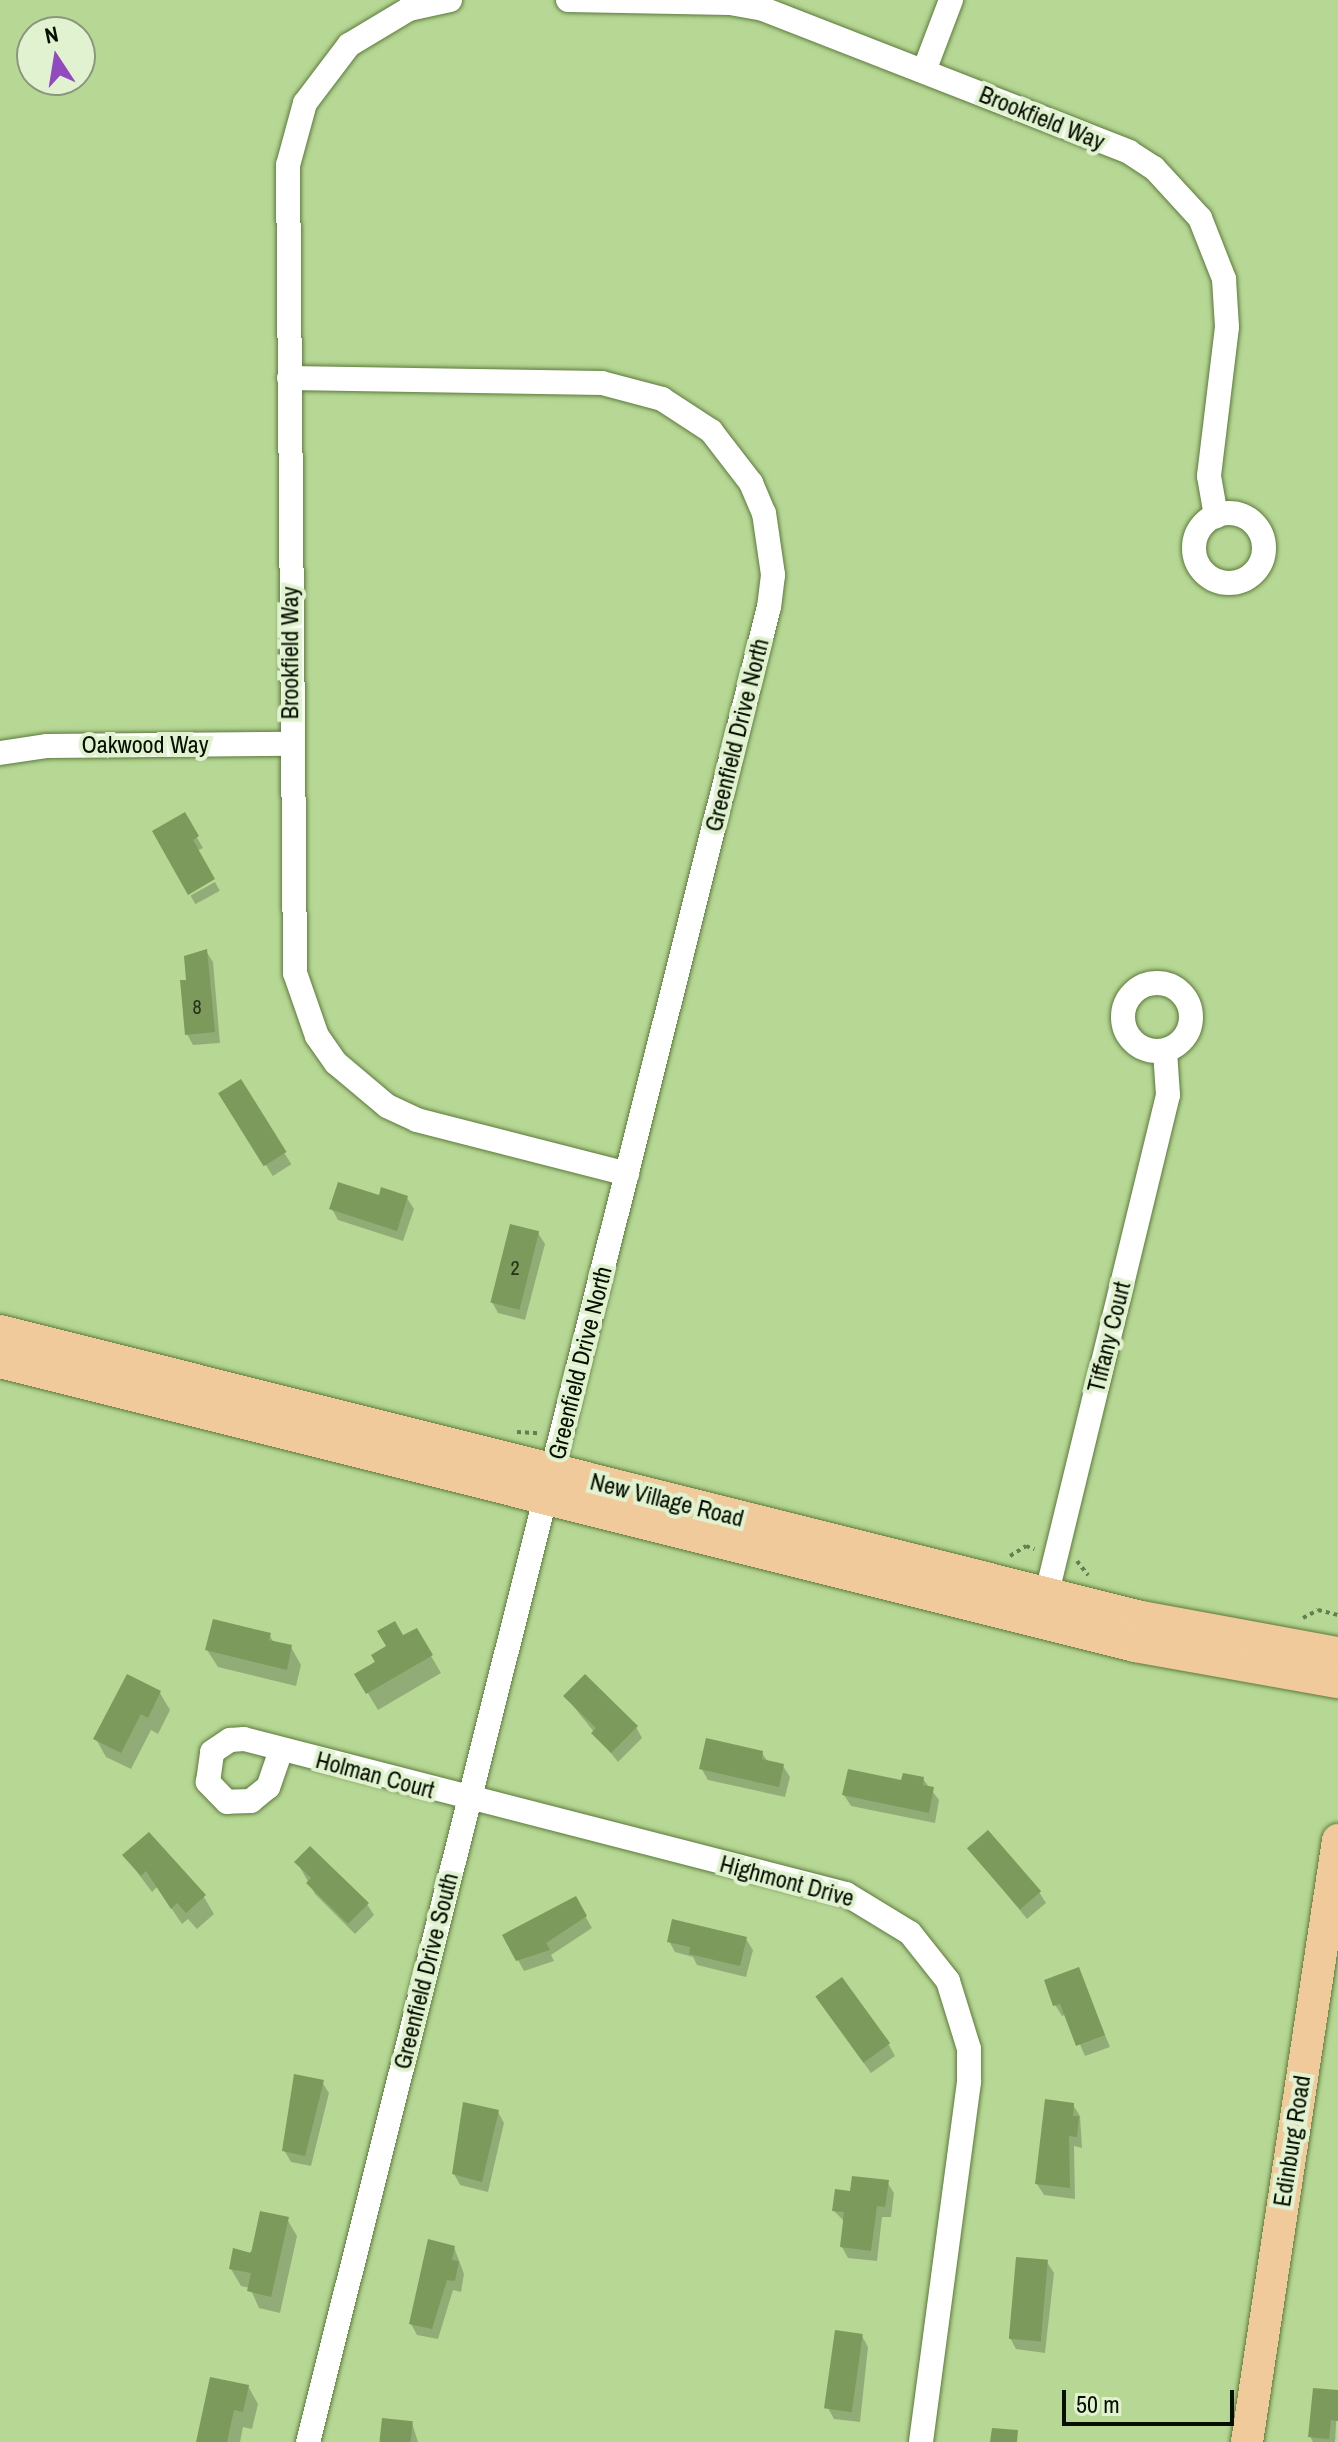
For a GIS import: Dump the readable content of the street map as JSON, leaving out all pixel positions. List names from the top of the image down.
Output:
{
  "streets": {
    "main road": ["New Village Road", "Edinburg Road"],
    "street": [
      "Brookfield Way",
      "Greenfield Drive North",
      "Oakwood Way",
      "Tiffany Court",
      "Holman Court",
      "Highmont Drive",
      "Greenfield Drive South"
    ]
  },
  "crossings": [
    ["Brookfield Way", "Greenfield Drive North"],
    ["Brookfield Way", "Oakwood Way"],
    ["Greenfield Drive North", "New Village Road"],
    ["Greenfield Drive North", "Greenfield Drive South"],
    ["Tiffany Court", "New Village Road"],
    ["New Village Road", "Greenfield Drive South"],
    ["Holman Court", "Highmont Drive"],
    ["Holman Court", "Greenfield Drive South"],
    ["Highmont Drive", "Greenfield Drive South"]
  ],
  "house_numbers": ["8", "2"],
  "scale_bar": "50 m",
  "north": "top"
}
